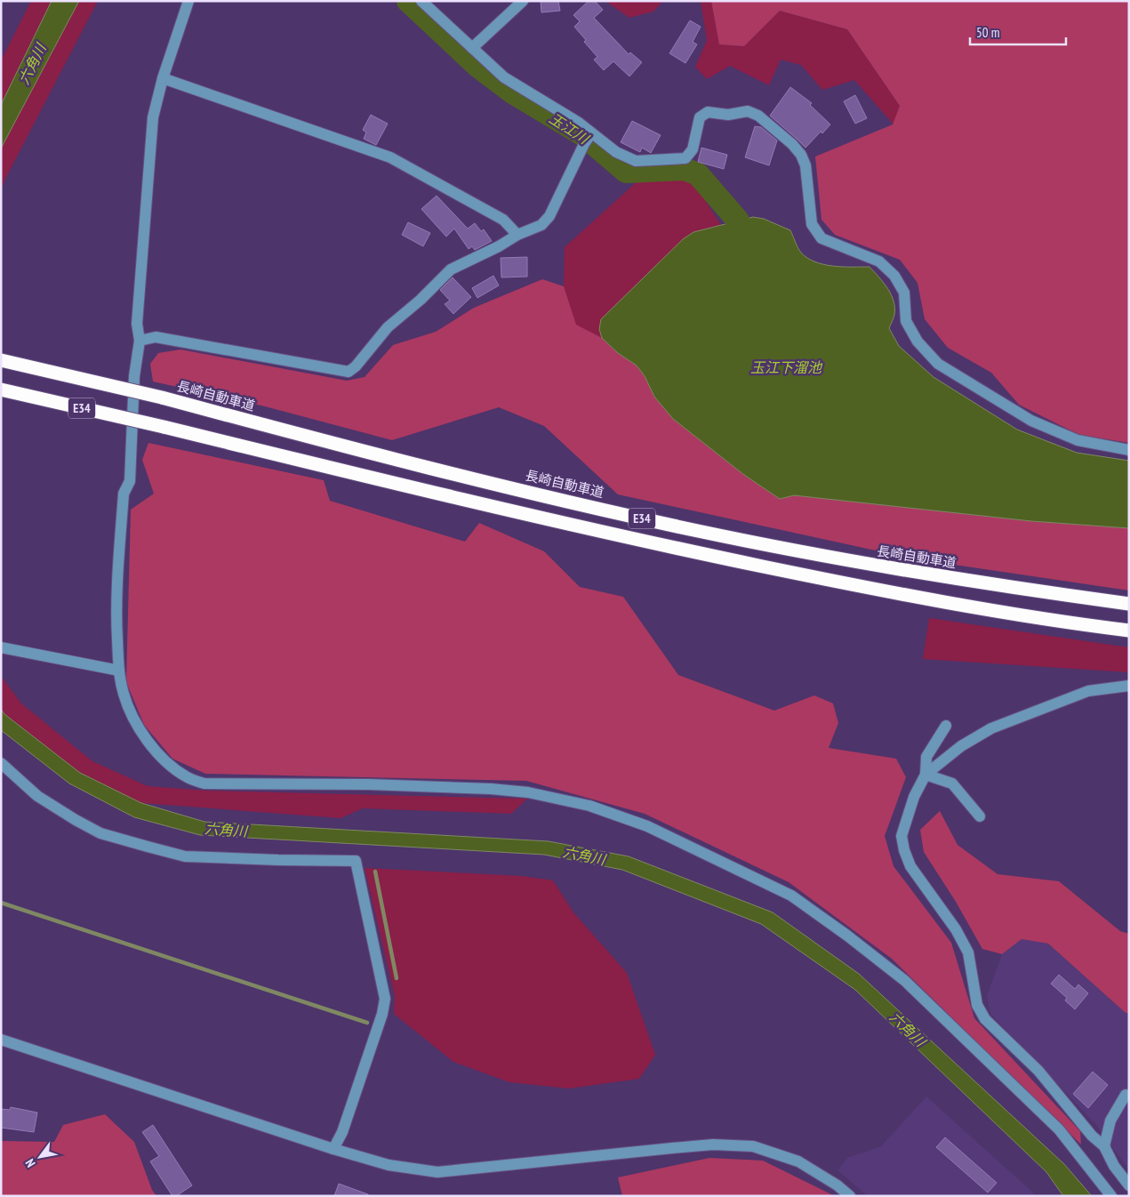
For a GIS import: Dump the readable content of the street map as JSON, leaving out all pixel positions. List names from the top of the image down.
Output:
{
  "streets": {
    "highway": ["長崎自動車道", "E34"]
  },
  "water": ["六角川", "玉江川", "玉江下溜池"],
  "scale_bar": "50 m",
  "north": "bottom left"
}
